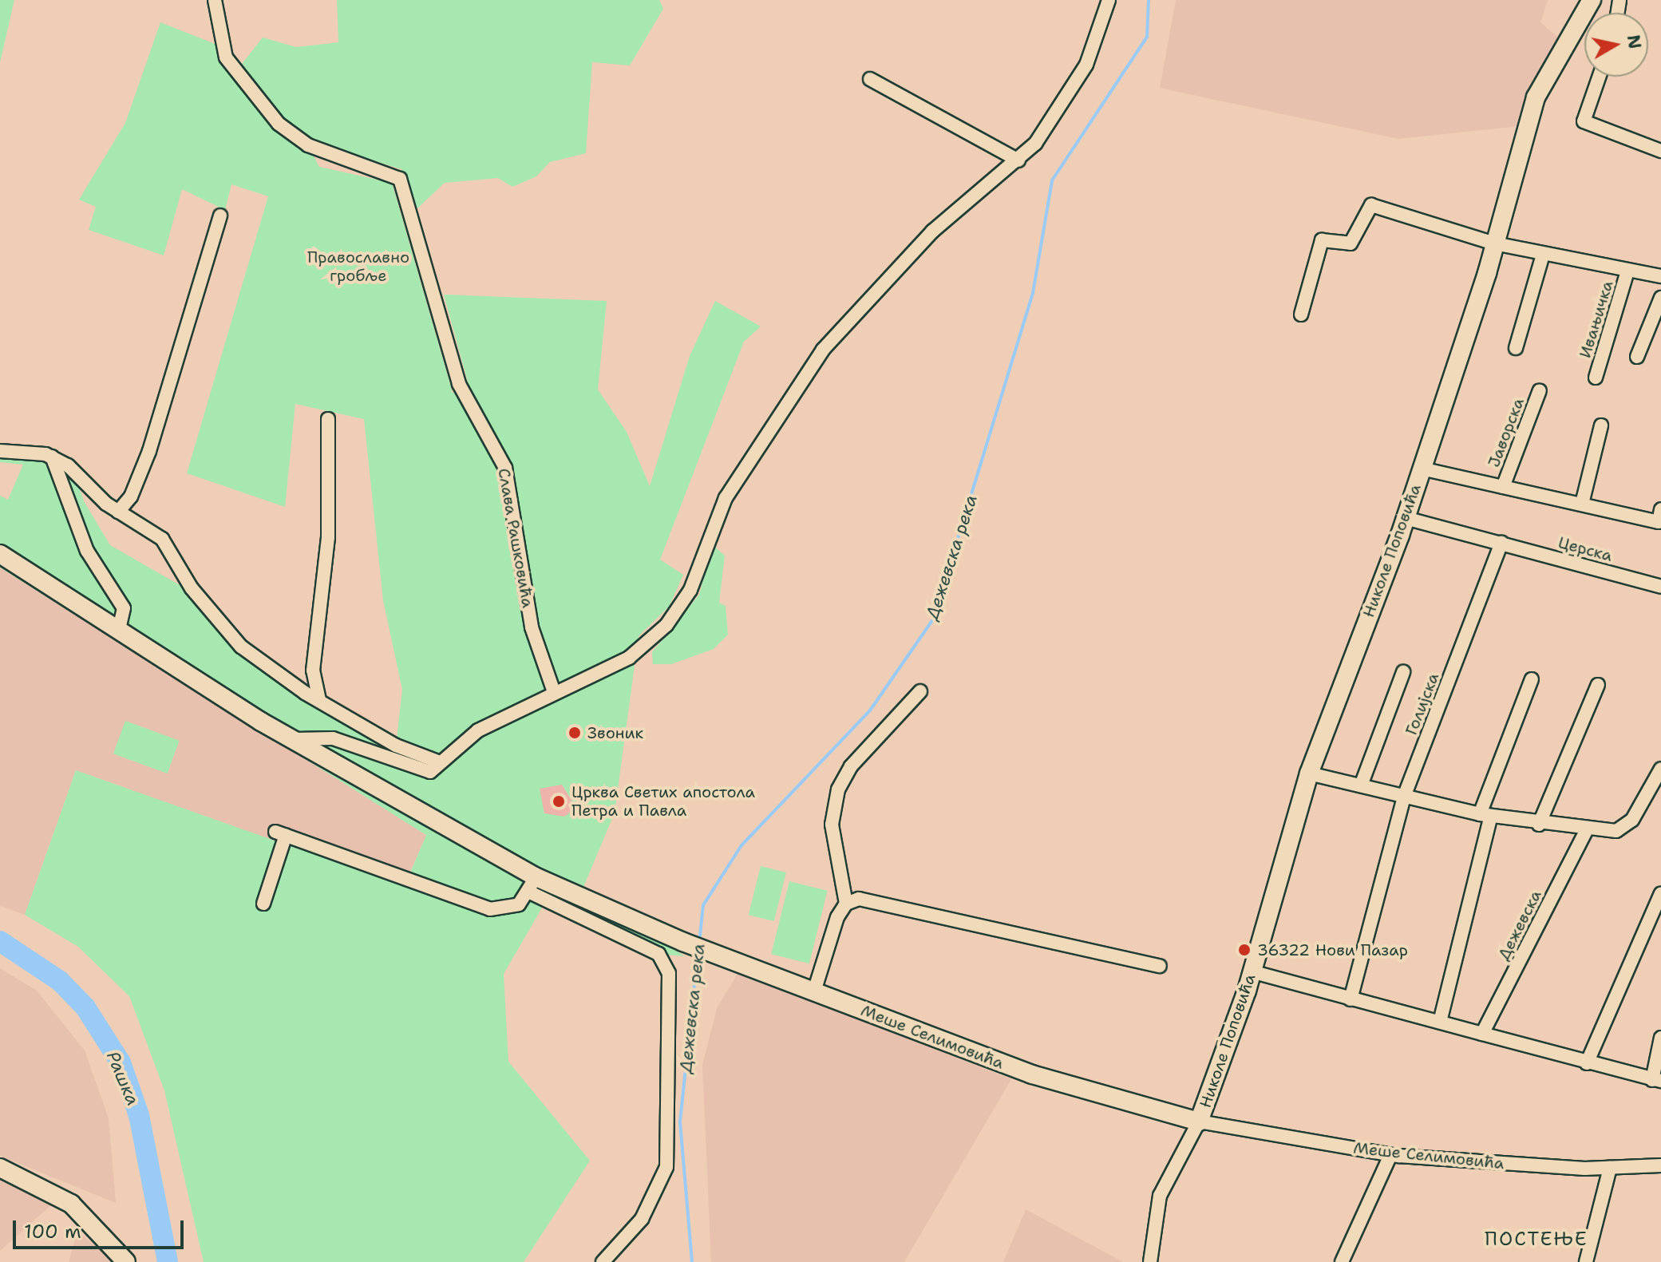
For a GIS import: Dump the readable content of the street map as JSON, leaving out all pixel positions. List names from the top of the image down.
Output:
{
  "streets": {
    "main road": ["Николе Поповића", "Меше Селимовића"],
    "street": [
      "Ивањичка",
      "Јаворска",
      "Слава Рашковића",
      "Церска",
      "Голијска",
      "Дежевска"
    ]
  },
  "crossings": [
    ["Ивањичка", "Николе Поповића"],
    ["Јаворска", "Николе Поповића"],
    ["Церска", "Николе Поповића"],
    ["Церска", "Голијска"],
    ["Николе Поповића", "Меше Селимовића"]
  ],
  "districts": ["ПОСТЕЊЕ"],
  "water": ["Дежевска река", "Рашка"],
  "parks": ["Православно гробље"],
  "places": ["Звоник", "Црква Светих апостола Петра и Павла", "36322 Нови Пазар"],
  "scale_bar": "100 m",
  "north": "right"
}
